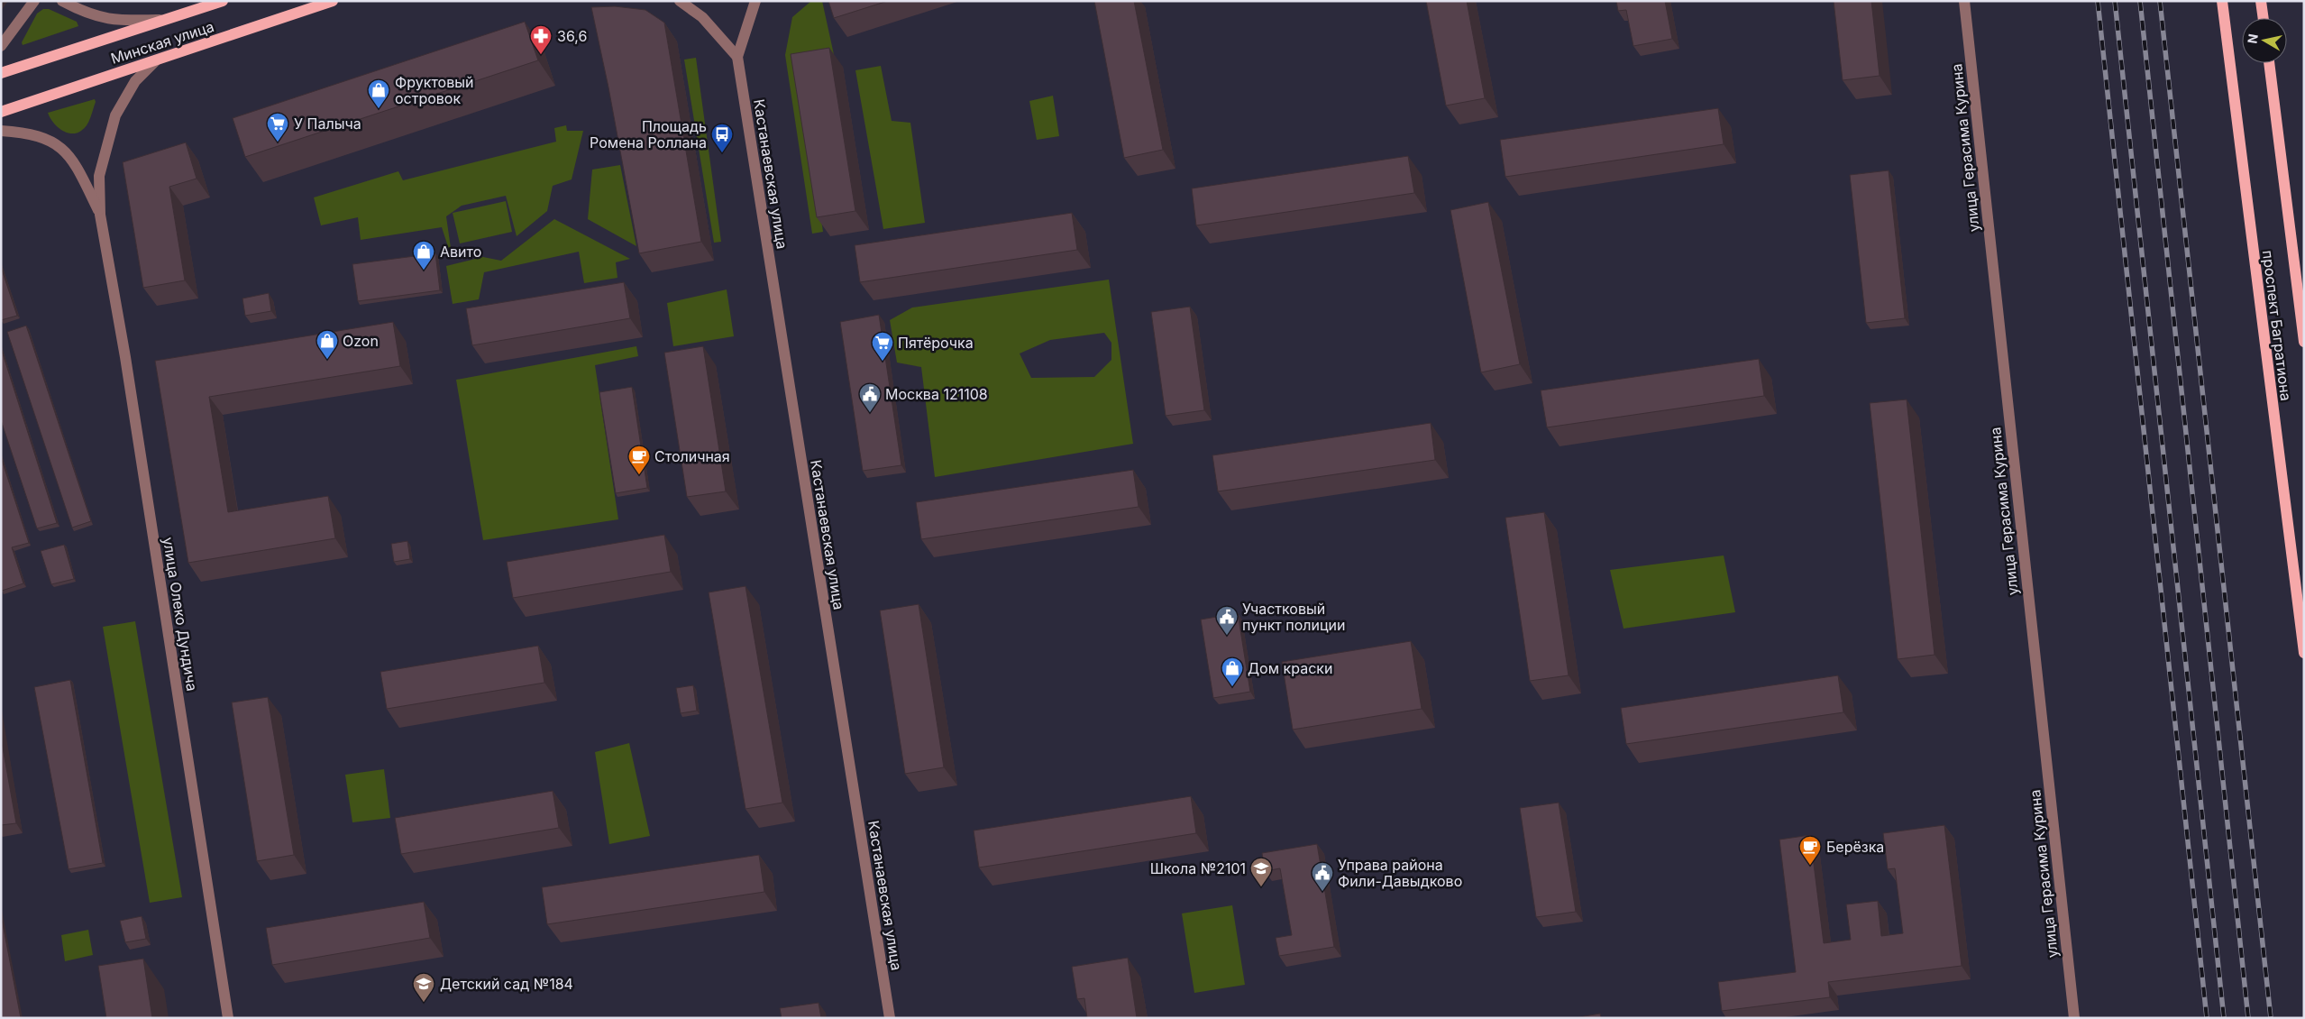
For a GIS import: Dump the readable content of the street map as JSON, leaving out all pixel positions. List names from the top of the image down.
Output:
{
  "streets": {
    "main road": ["Минская улица", "проспект Багратиона"],
    "street": ["улица Герасима Курина", "Кастанаевская улица", "улица Олеко Дундича"]
  },
  "crossings": [
    ["Минская улица", "улица Олеко Дундича"]
  ],
  "places": {
    "pharmacy": ["36,6"],
    "shop": [
      "Фруктовый островок",
      "Авито",
      "Ozon",
      "Дом краски"
    ],
    "supermarket": ["У Палыча", "Пятёрочка"],
    "bus stop": ["Площадь Ромена Роллана"],
    "public building": ["Москва 121108", "Участковый пункт полиции", "Управа района Фили-Давыдково"],
    "cafe": ["Столичная", "Берёзка"],
    "school or university": ["Школа №2101", "Детский сад №184"]
  },
  "north": "left"
}
